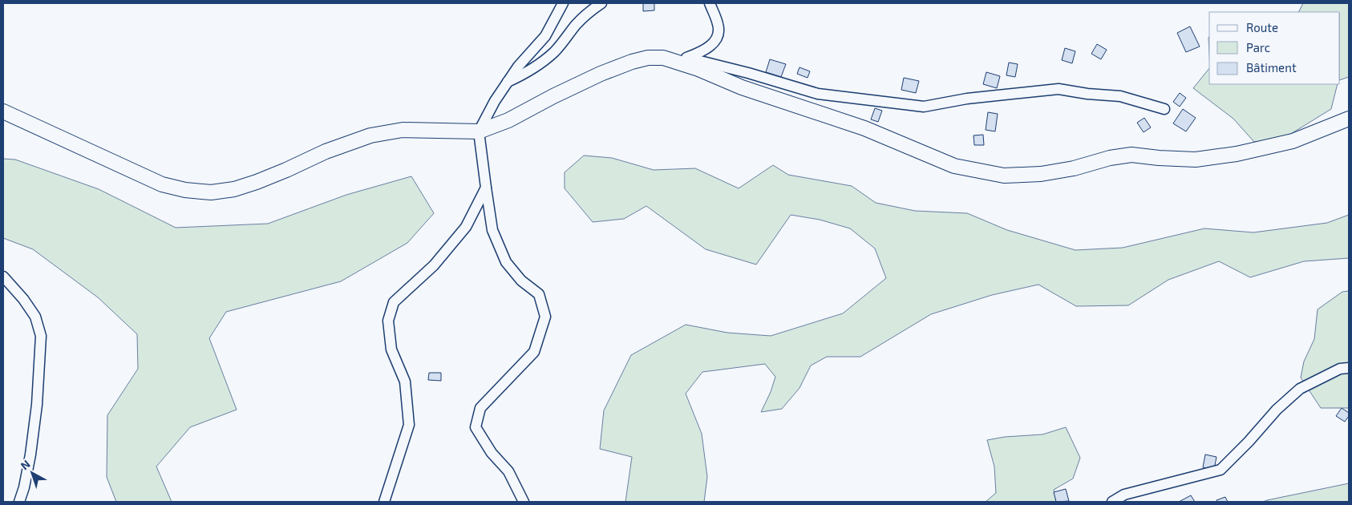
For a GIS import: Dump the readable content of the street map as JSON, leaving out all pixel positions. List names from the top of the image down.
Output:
{
  "legend": ["Route", "Parc", "Bâtiment"],
  "north": "top left"
}
